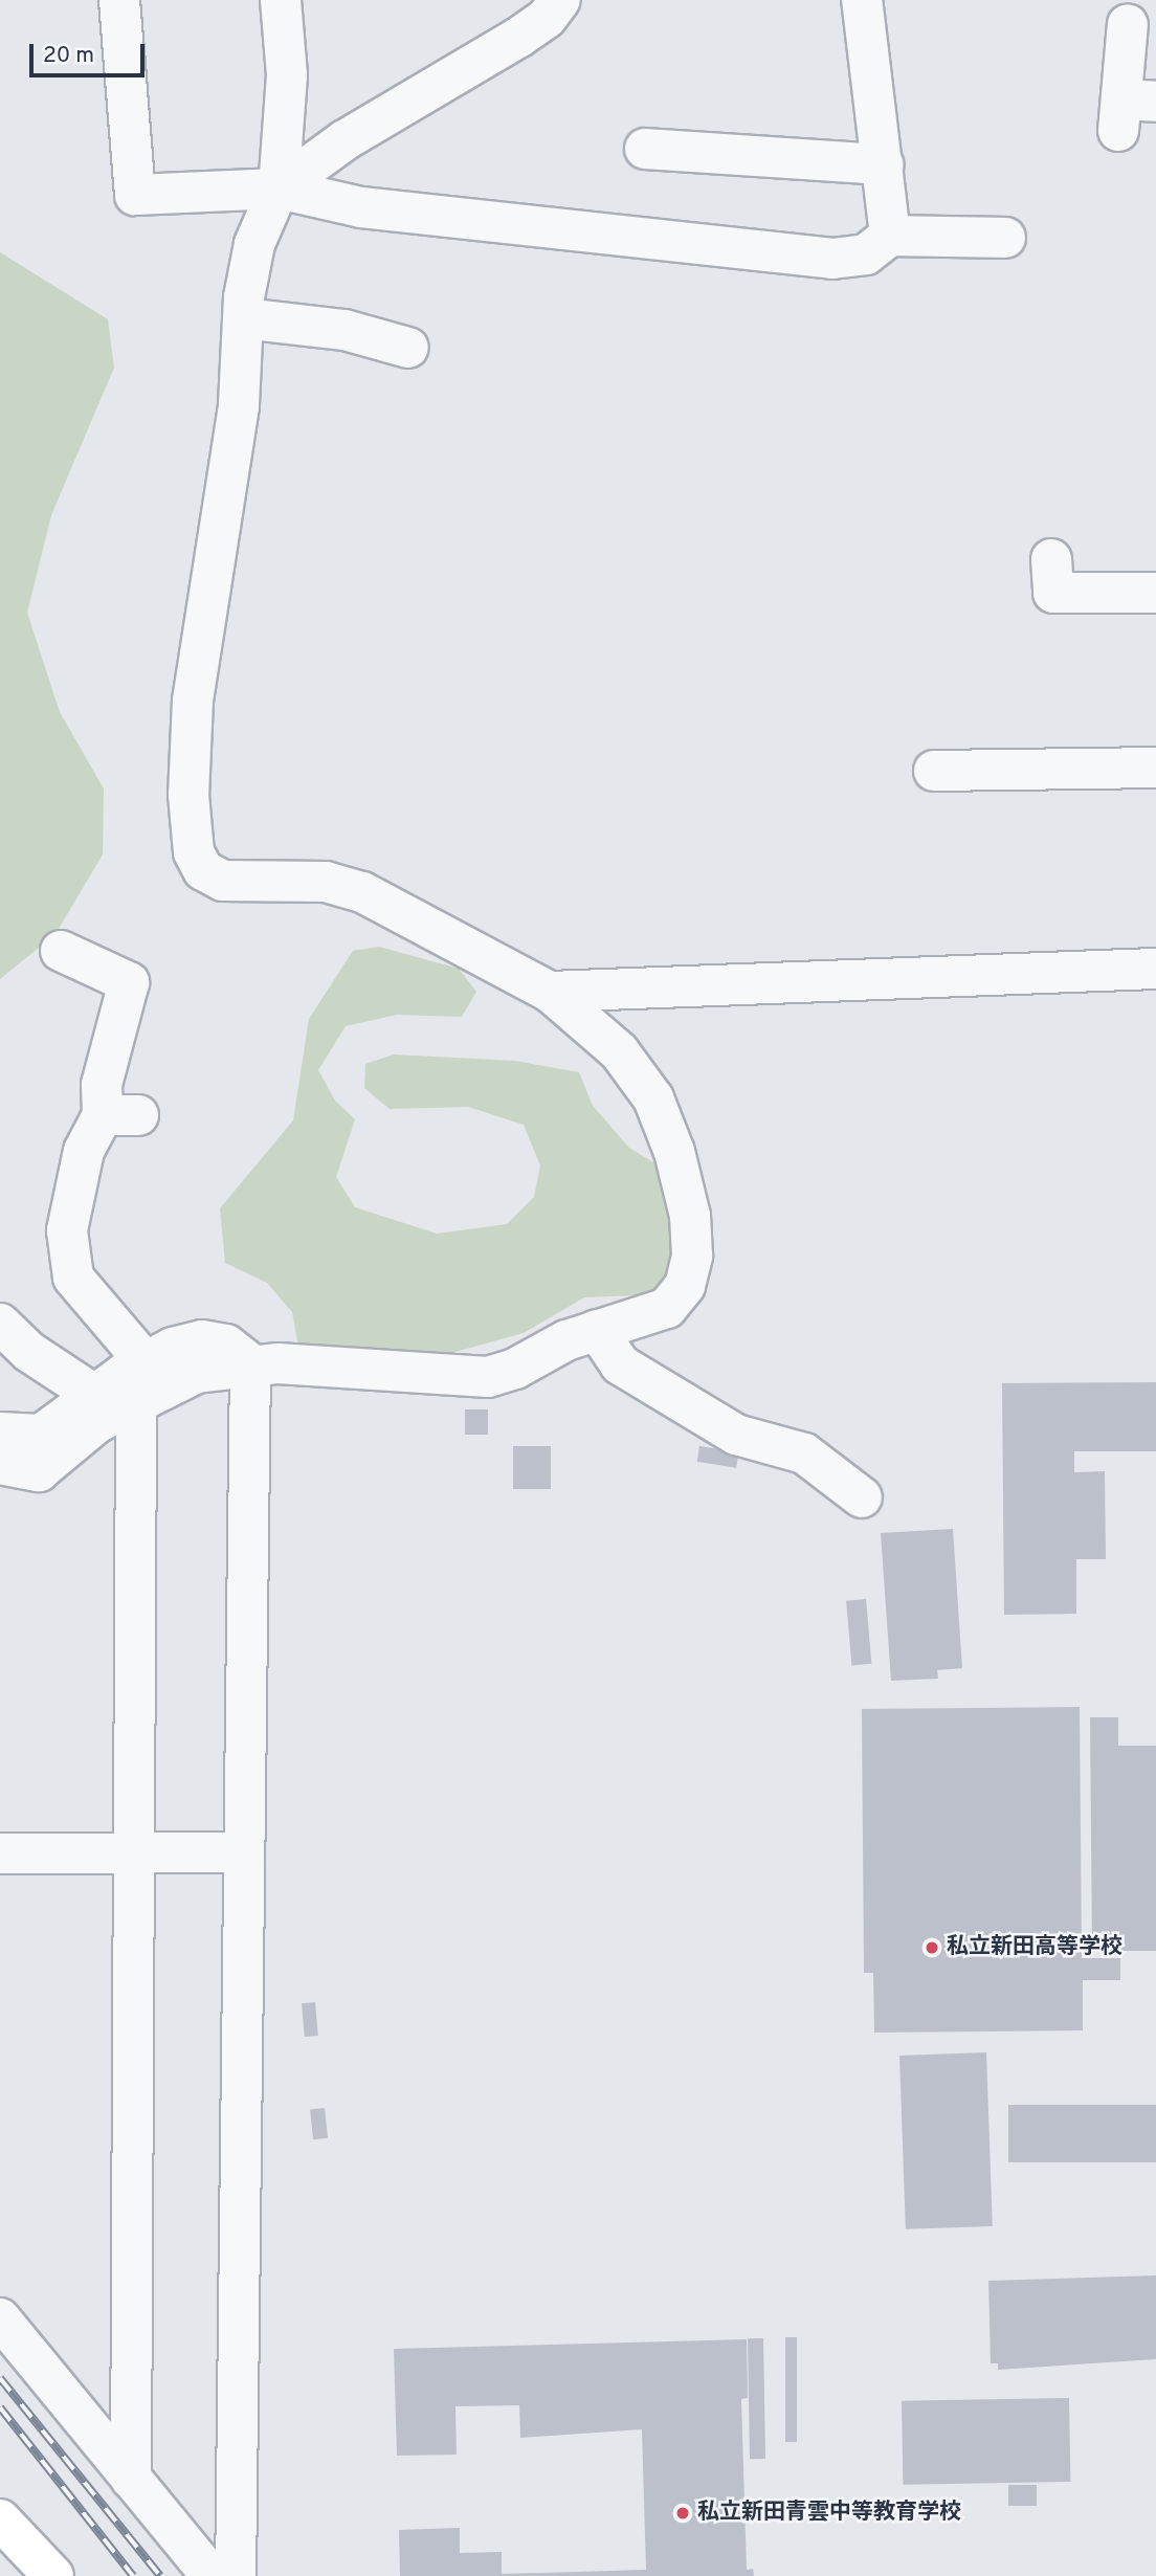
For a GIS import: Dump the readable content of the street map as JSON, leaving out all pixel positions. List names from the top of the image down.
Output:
{
  "places": ["私立新田高等学校", "私立新田青雲中等教育学校"],
  "scale_bar": "20 m"
}
